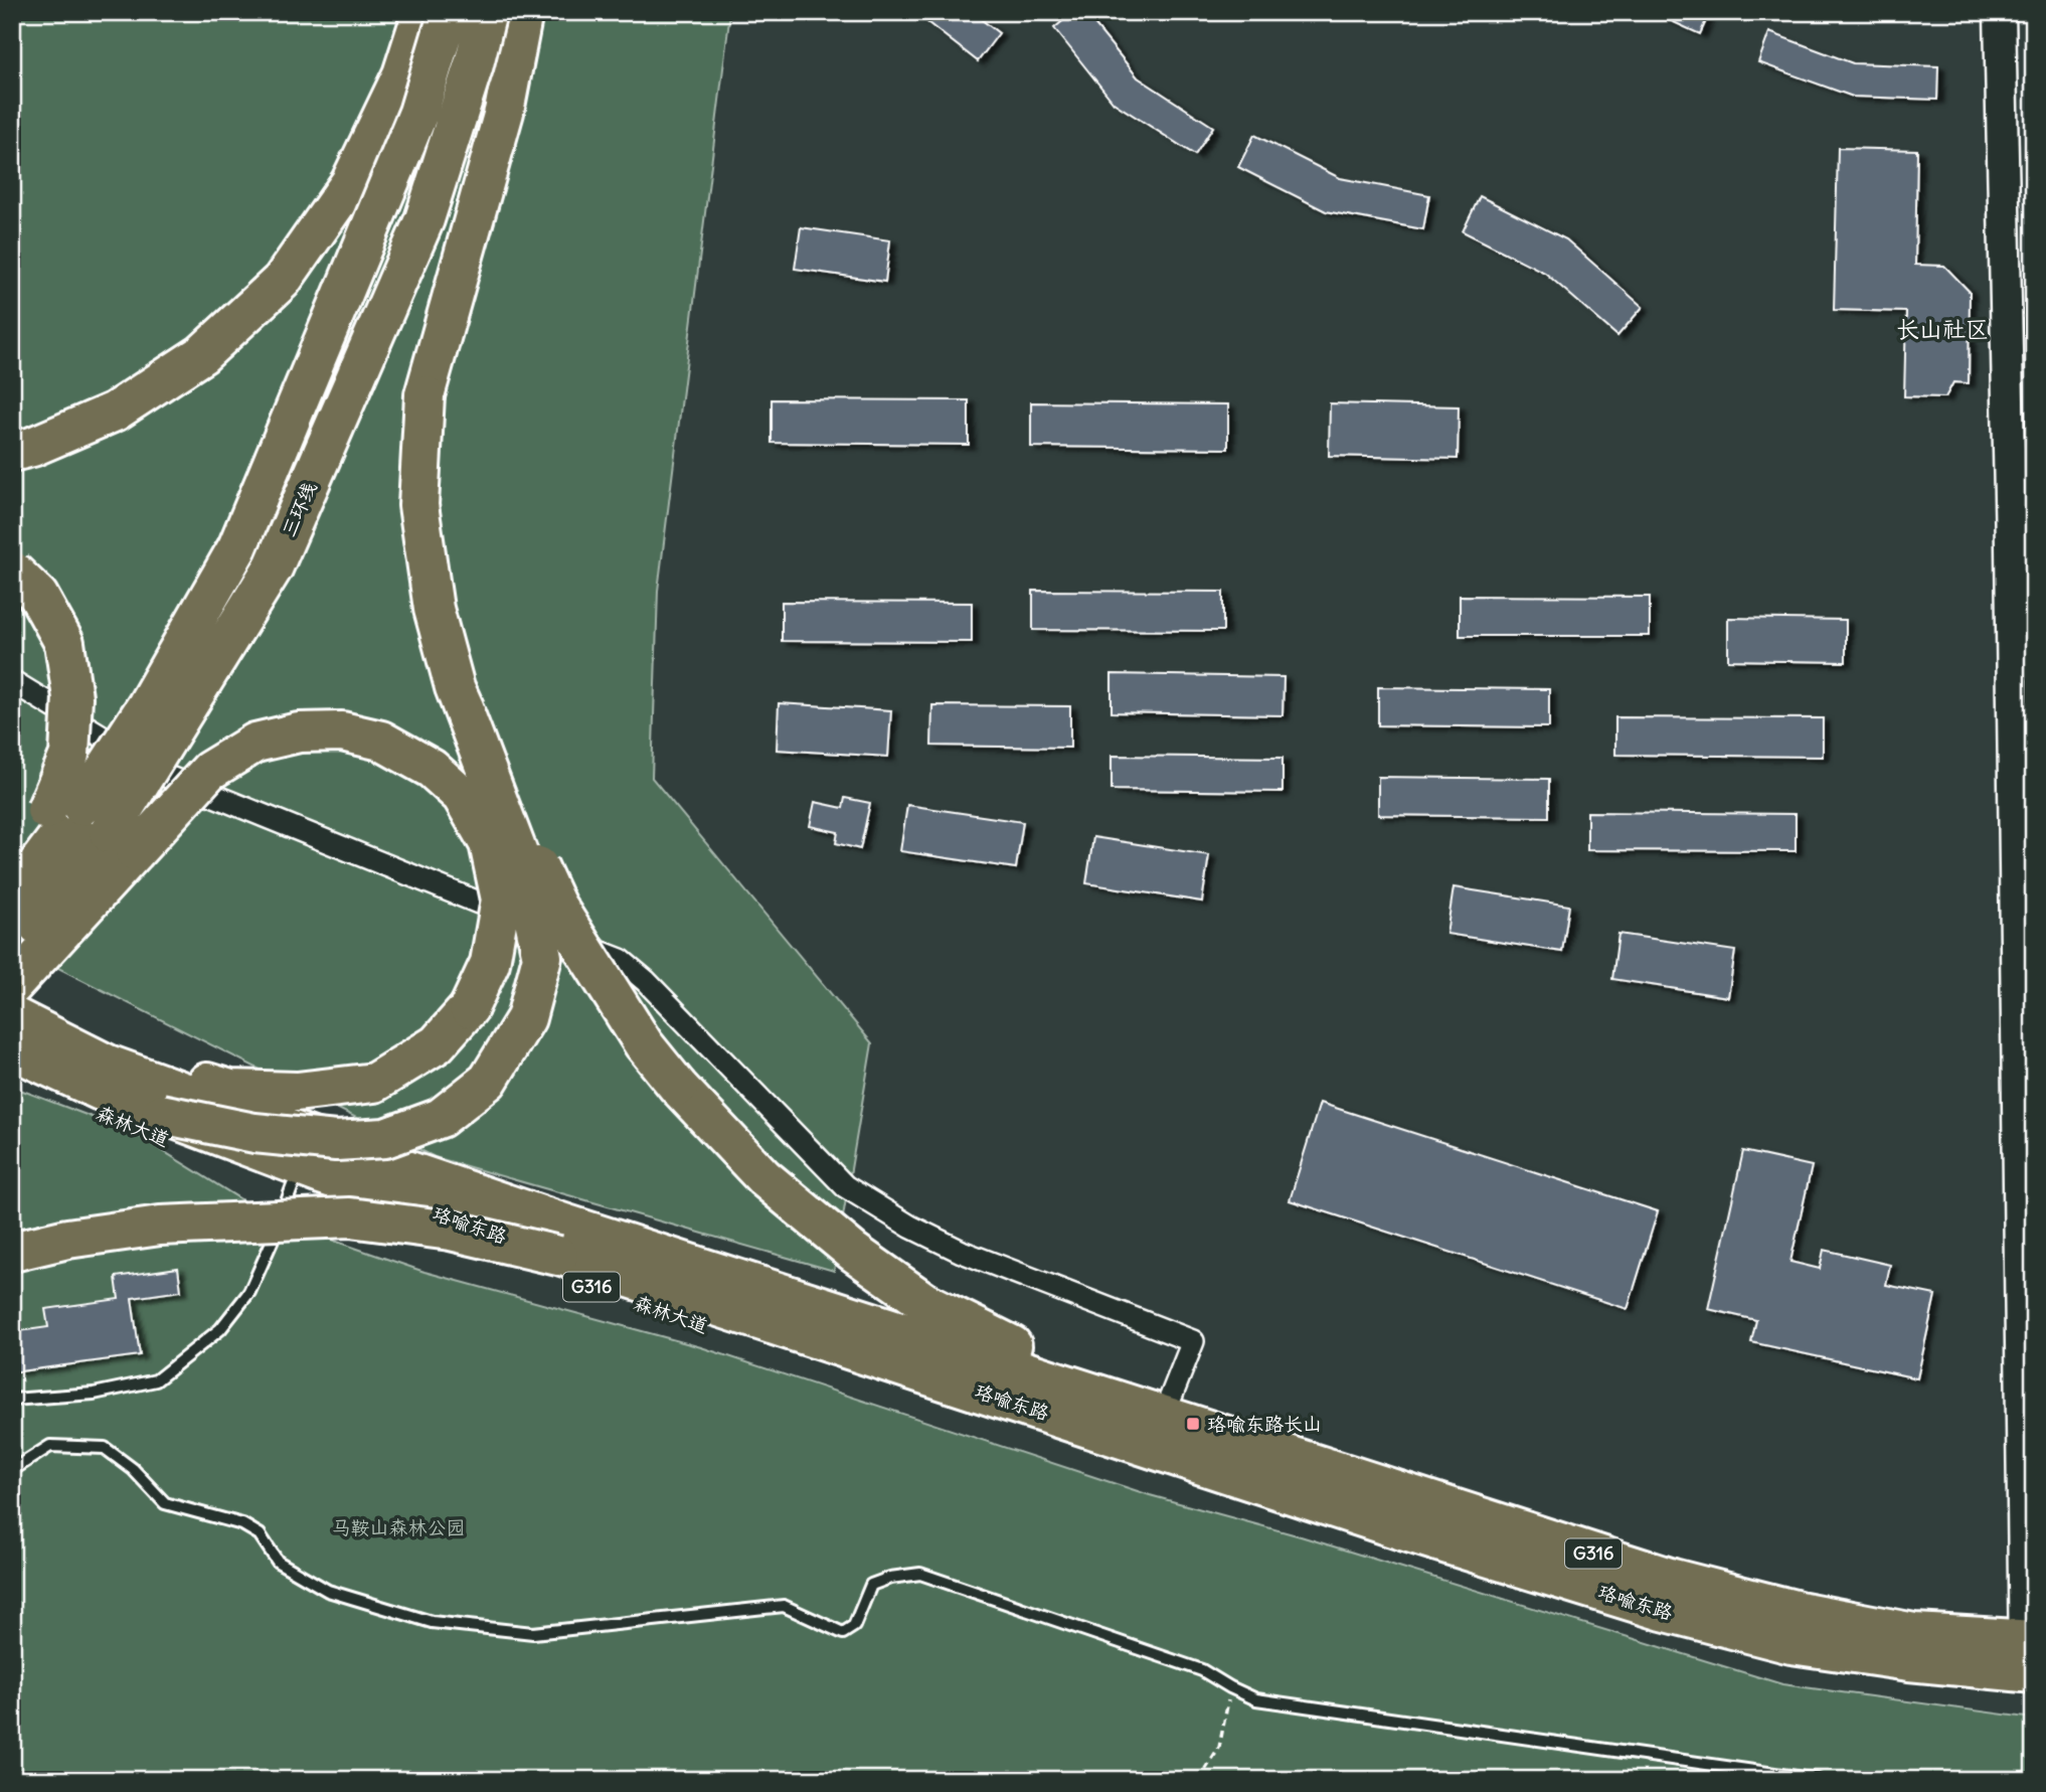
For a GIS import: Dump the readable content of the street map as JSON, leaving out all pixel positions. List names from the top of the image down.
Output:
{
  "streets": {
    "highway": [
      "三环线",
      "森林大道",
      "珞喻东路",
      "G316"
    ]
  },
  "crossings": [
    ["森林大道", "珞喻东路"],
    ["珞喻东路", "G316"]
  ],
  "districts": ["长山社区"],
  "parks": ["马鞍山森林公园"],
  "places": {
    "transit": ["珞喻东路长山"]
  }
}
